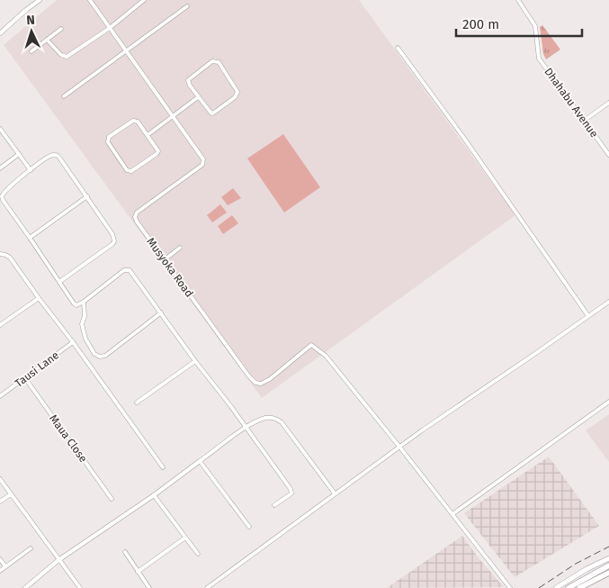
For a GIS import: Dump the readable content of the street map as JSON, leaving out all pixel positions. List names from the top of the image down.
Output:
{
  "streets": {
    "street": [
      "Dhahabu Avenue",
      "Musyoka Road",
      "Tausi Lane",
      "Maua Close"
    ]
  },
  "crossings": [
    ["Tausi Lane", "Maua Close"]
  ],
  "scale_bar": "200 m",
  "north": "top"
}
